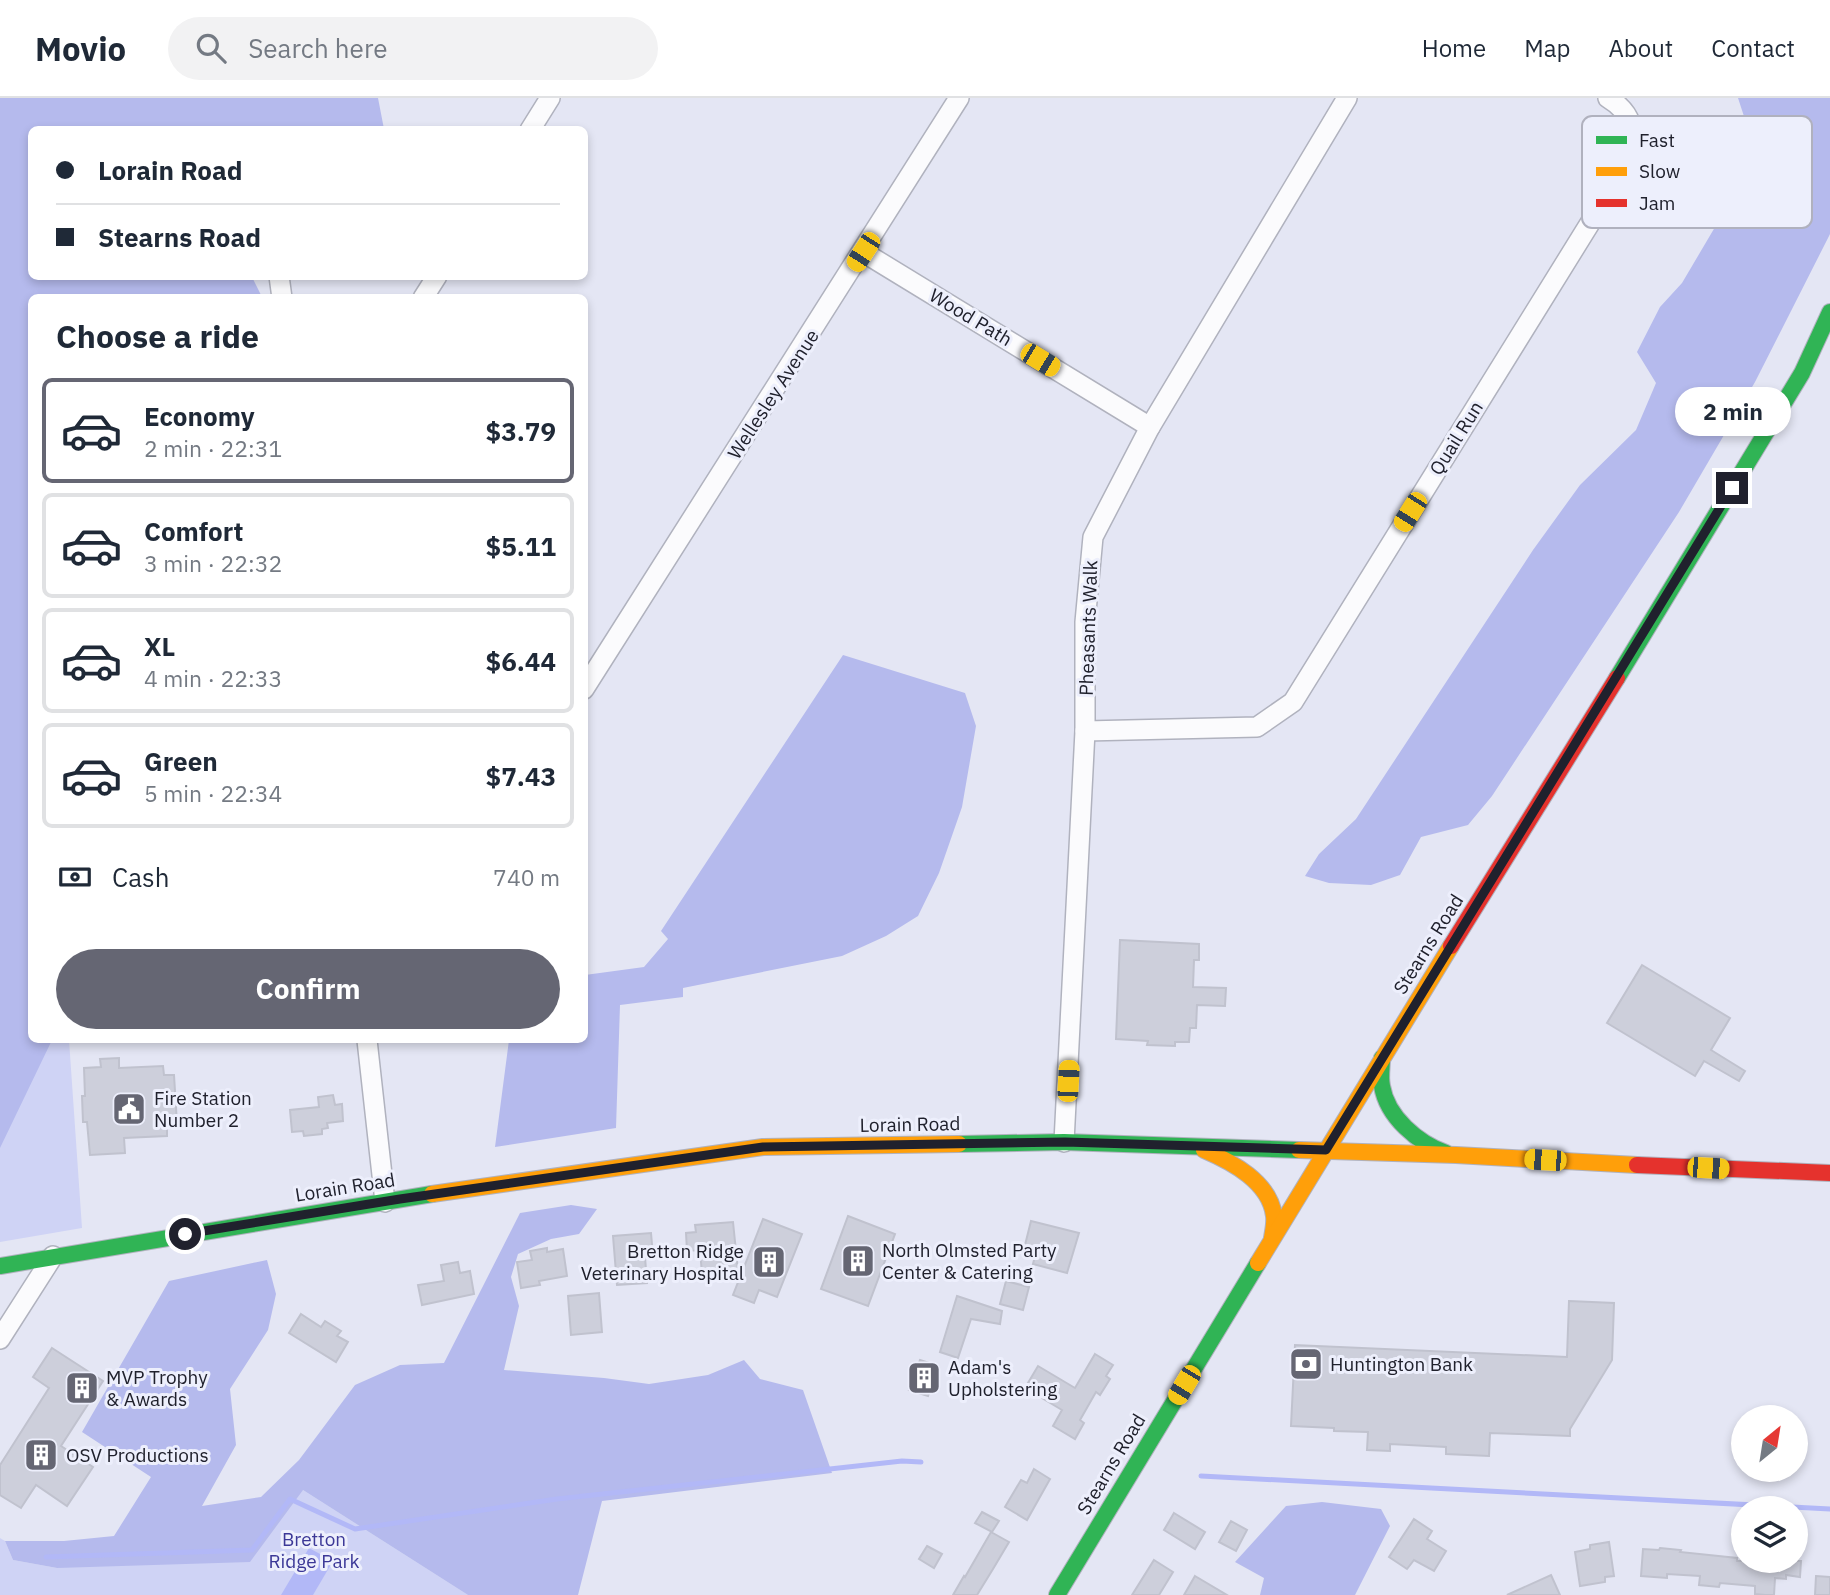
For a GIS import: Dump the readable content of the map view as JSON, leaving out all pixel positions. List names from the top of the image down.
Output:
{
  "streets": {
    "main road": ["Stearns Road", "Lorain Road"],
    "street": [
      "Wood Path",
      "Wellesley Avenue",
      "Quail Run",
      "Pheasants Walk"
    ]
  },
  "crossings": [
    ["Wood Path", "Wellesley Avenue"],
    ["Wood Path", "Pheasants Walk"],
    ["Quail Run", "Pheasants Walk"],
    ["Pheasants Walk", "Lorain Road"],
    ["Stearns Road", "Lorain Road"]
  ],
  "parks": ["Bretton Ridge Park"],
  "places": {
    "public building": ["Fire Station Number 2"],
    "building": [
      "North Olmsted Party Center & Catering",
      "Bretton Ridge Veterinary Hospital",
      "Adam's Upholstering",
      "MVP Trophy & Awards",
      "OSV Productions"
    ],
    "bank": ["Huntington Bank"]
  },
  "legend": ["Fast", "Slow", "Jam"],
  "north": "top right",
  "page": {
    "header": "Movio",
    "search": "Search here",
    "nav": [
      "Home",
      "Map",
      "About",
      "Contact"
    ],
    "banner": ["Lorain Road", "Stearns Road"],
    "heading": "Choose a ride",
    "list": [
      {
        "name": "Economy",
        "note": "2 min · 22:31",
        "value": "$3.79"
      },
      {
        "name": "Comfort",
        "note": "3 min · 22:32",
        "value": "$5.11"
      },
      {
        "name": "XL",
        "note": "4 min · 22:33",
        "value": "$6.44"
      },
      {
        "name": "Green",
        "note": "5 min · 22:34",
        "value": "$7.43"
      }
    ],
    "bubble": "2 min",
    "pay": ["Cash", "740 m"],
    "buttons": "Confirm"
  }
}
